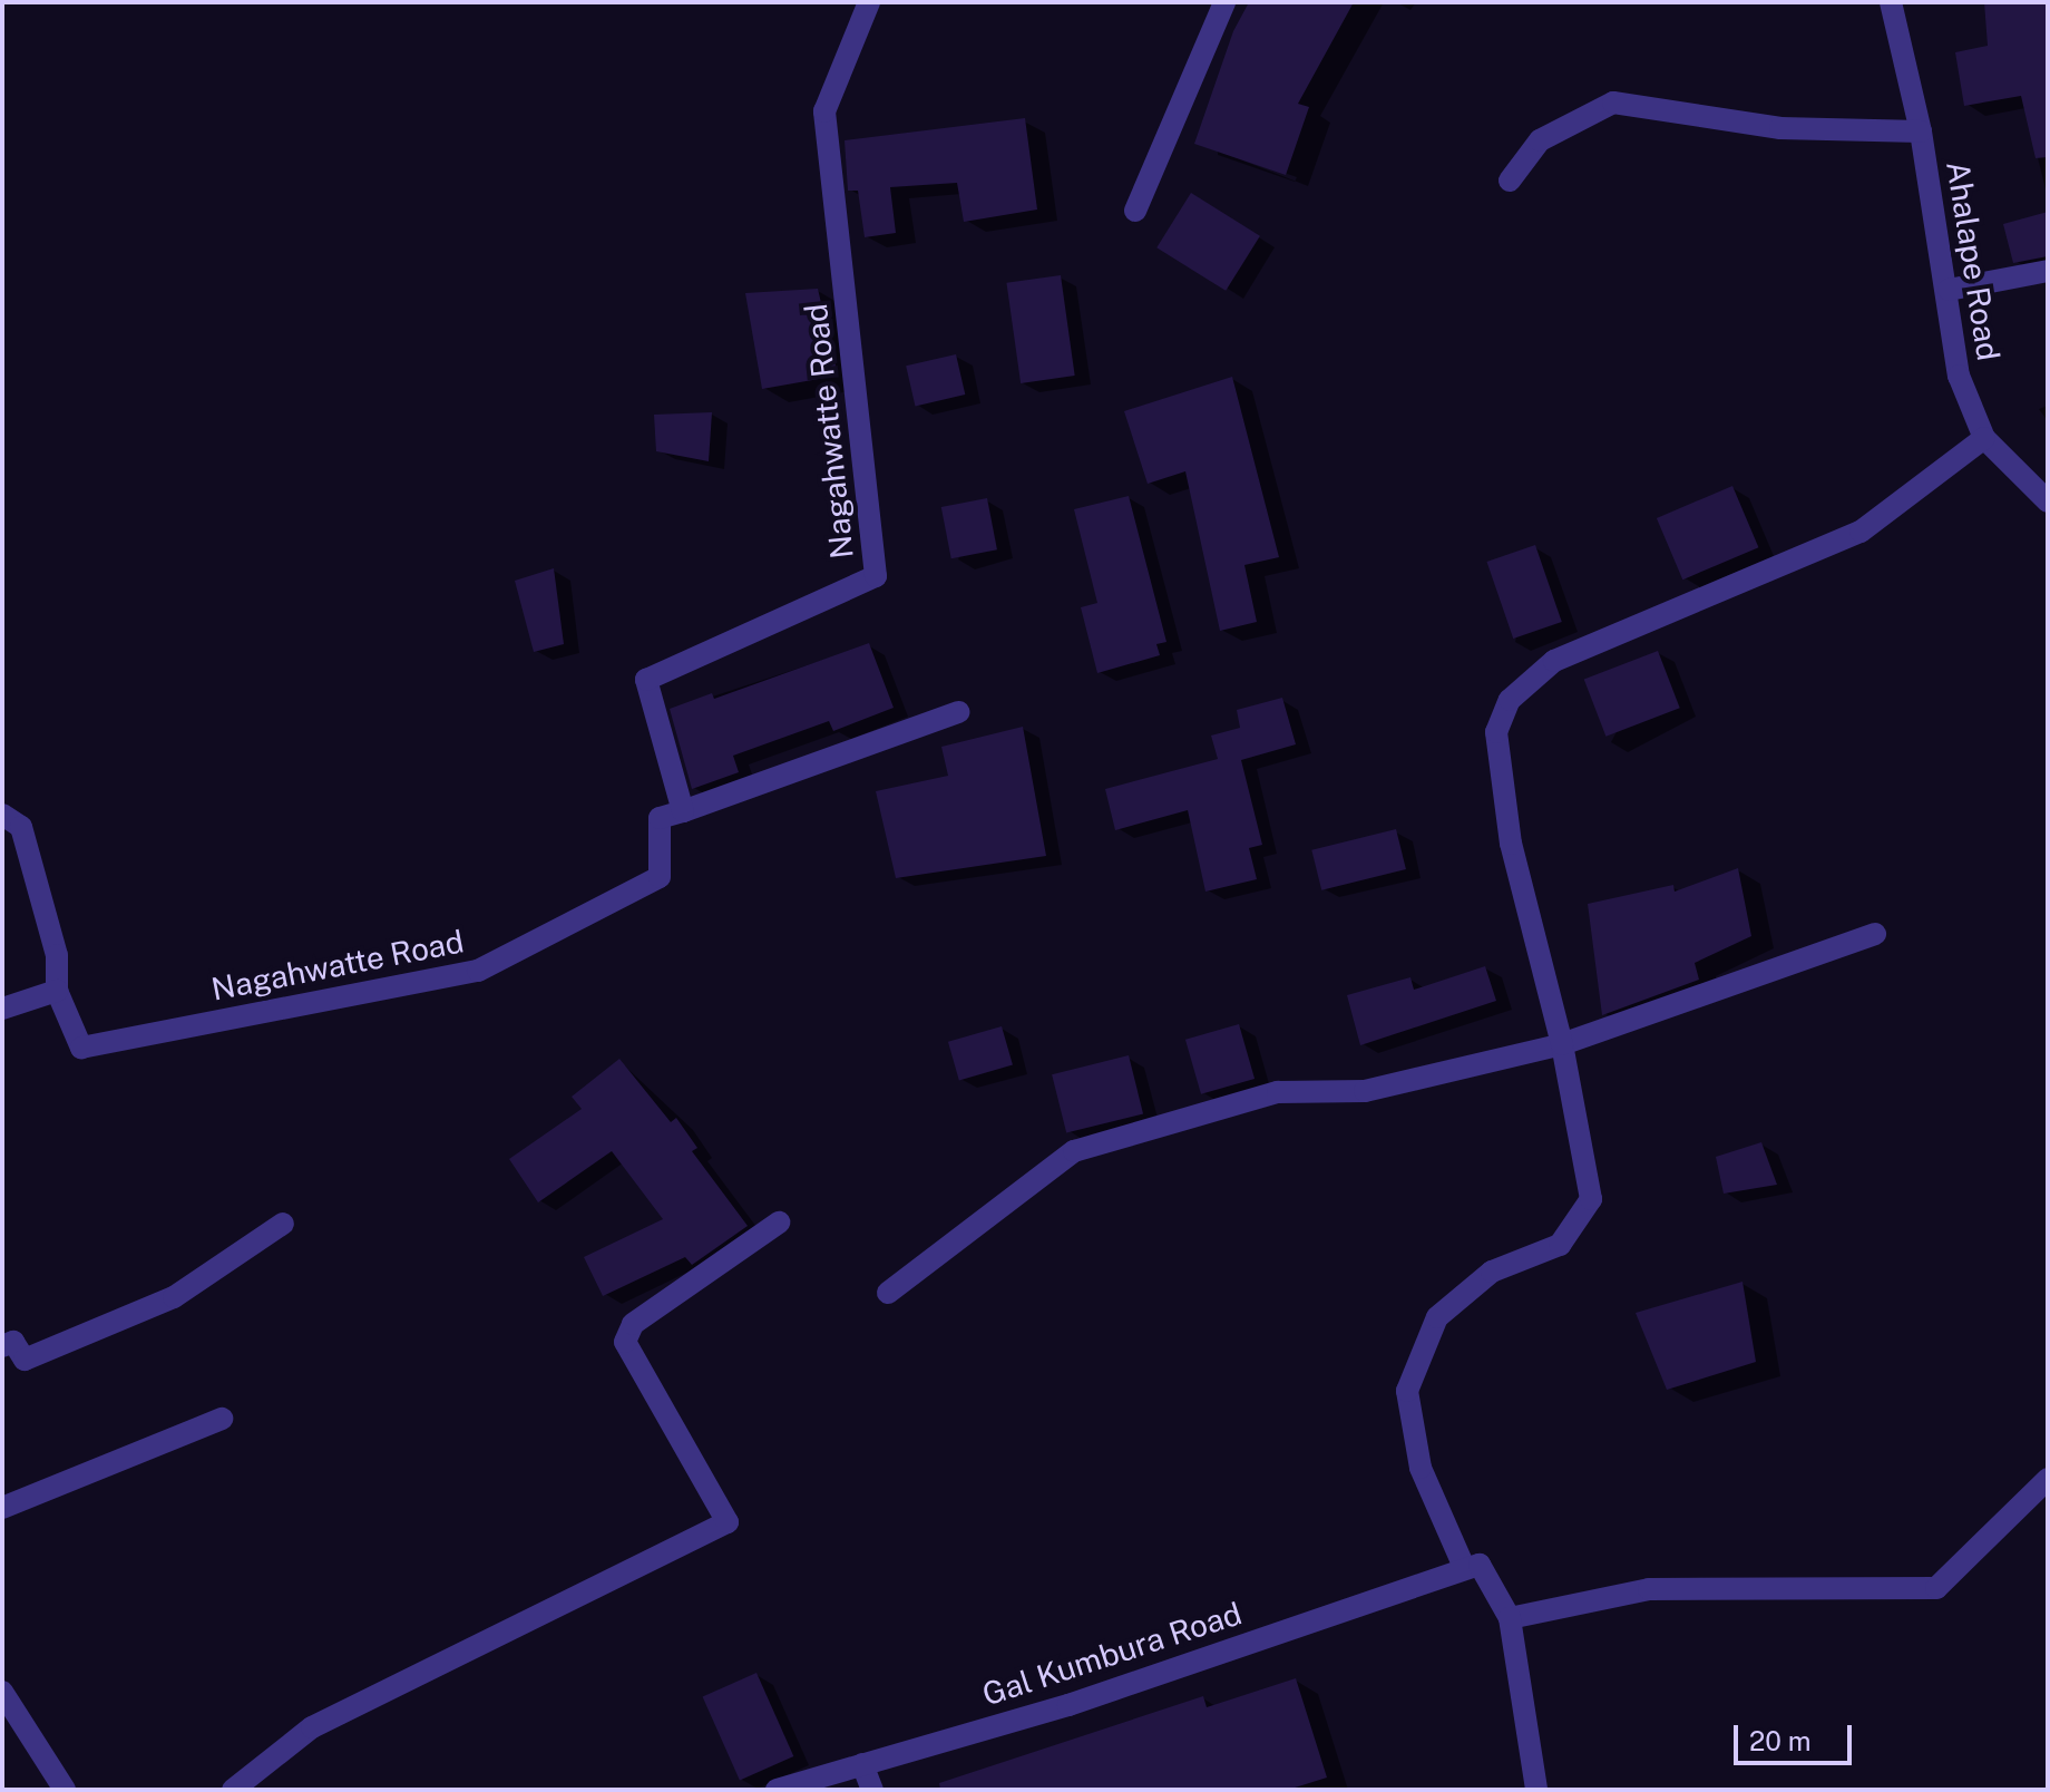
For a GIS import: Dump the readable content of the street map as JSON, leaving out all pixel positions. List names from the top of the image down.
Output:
{
  "streets": {
    "street": ["Ahalape Road", "Nagahwatte Road", "Gal Kumbura Road"]
  },
  "scale_bar": "20 m"
}
